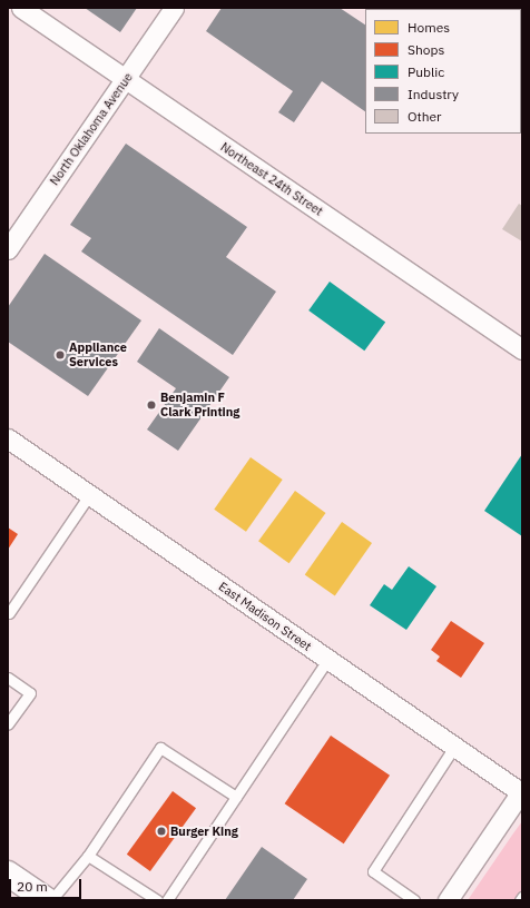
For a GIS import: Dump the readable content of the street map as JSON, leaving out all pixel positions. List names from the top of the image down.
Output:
{
  "streets": {
    "street": ["North Oklahoma Avenue", "Northeast 24th Street", "East Madison Street"]
  },
  "crossings": [
    ["North Oklahoma Avenue", "Northeast 24th Street"]
  ],
  "places": ["Appliance Services", "Benjamin F Clark Printing", "Burger King"],
  "legend": [
    "Homes",
    "Shops",
    "Public",
    "Industry",
    "Other"
  ],
  "scale_bar": "20 m"
}
